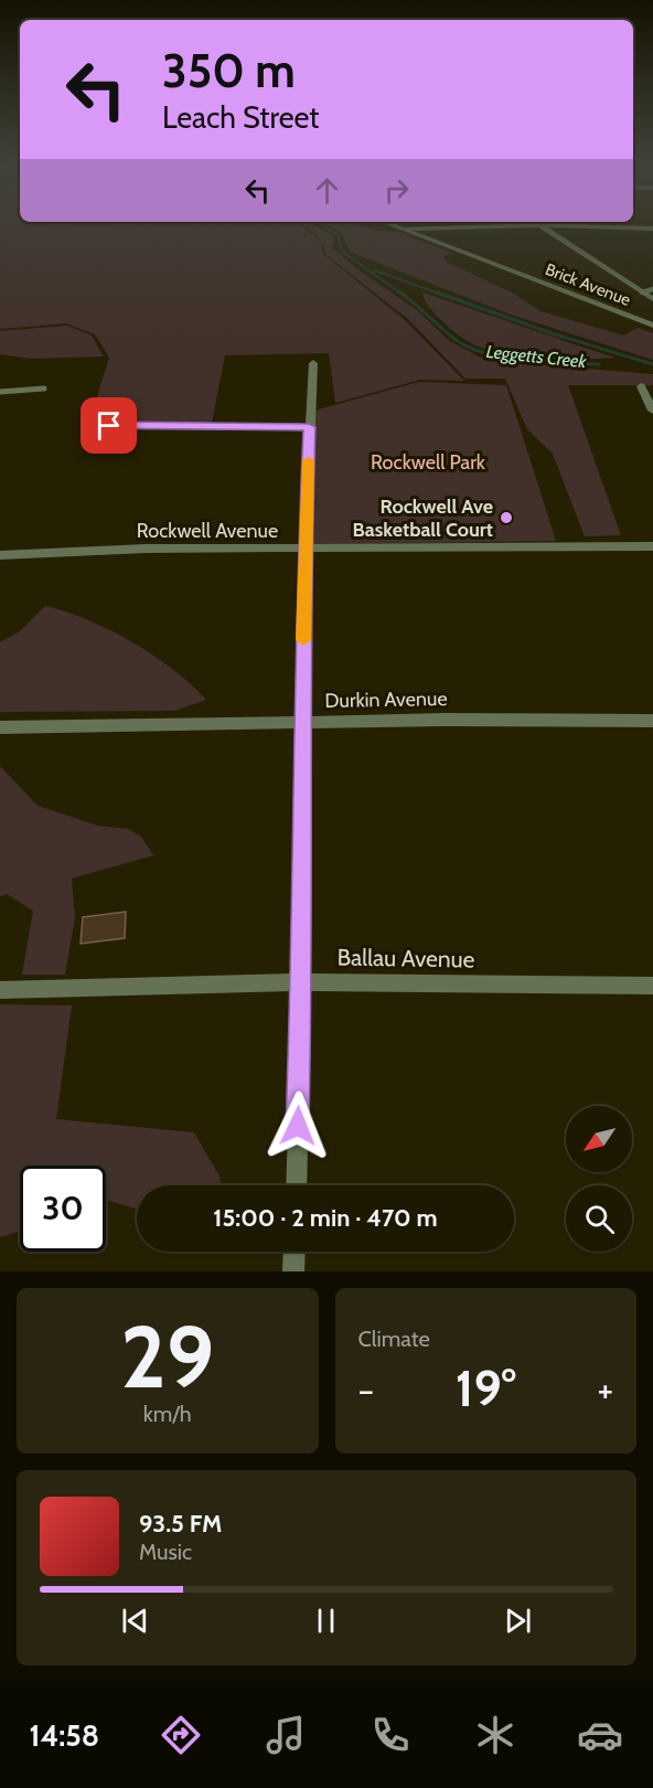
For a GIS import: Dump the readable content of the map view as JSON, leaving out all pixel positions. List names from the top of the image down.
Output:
{
  "streets": {
    "street": [
      "Brick Avenue",
      "Rockwell Avenue",
      "Durkin Avenue",
      "Ballau Avenue"
    ]
  },
  "water": ["Leggetts Creek"],
  "parks": ["Rockwell Park"],
  "places": ["Rockwell Ave Basketball Court"],
  "north": "bottom left",
  "page": {
    "turn": ["350 m", "Leach Street"],
    "limit": "30",
    "trip": "15:00 · 2 min · 470 m",
    "tile": [
      ["29", "km/h"],
      "Climate"
    ],
    "heat": ["−", "19°", "+"],
    "song": ["93.5 FM", "Music"],
    "tabs": "14:58"
  }
}
